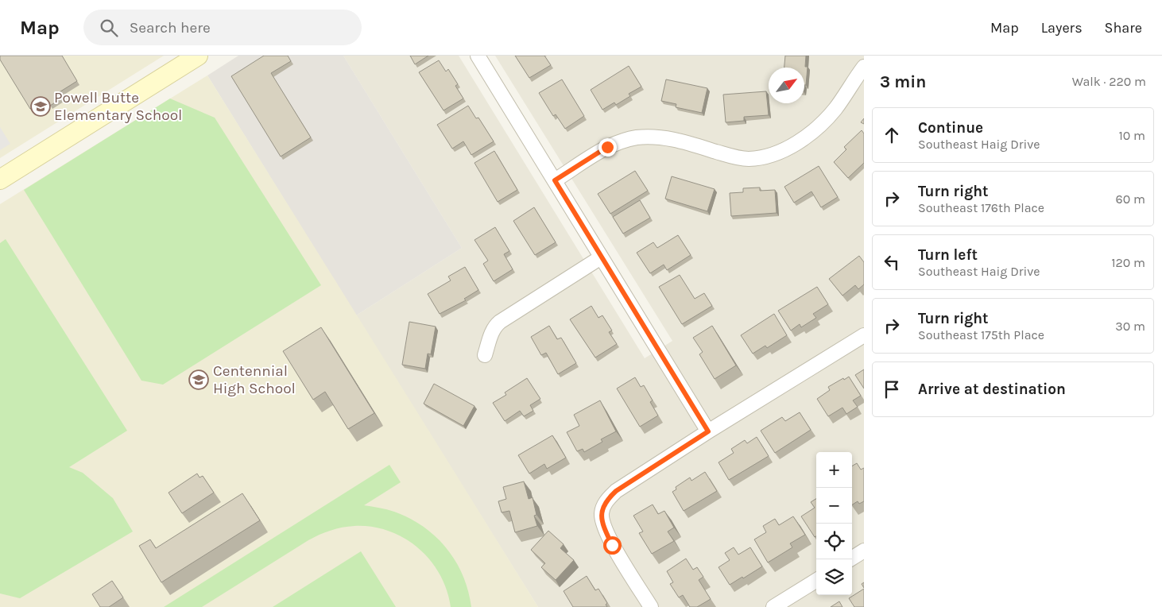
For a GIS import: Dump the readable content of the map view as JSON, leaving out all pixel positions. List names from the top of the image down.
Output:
{
  "places": {
    "school or university": ["Powell Butte Elementary School", "Centennial High School"]
  },
  "north": "top right",
  "page": {
    "header": "Map",
    "search": "Search here",
    "nav": ["Map", "Layers", "Share"],
    "heading": ["3 min", "Walk · 220 m"],
    "list": [
      ["Continue", "Southeast Haig Drive", "10 m"],
      ["Turn right", "Southeast 176th Place", "60 m"],
      ["Turn left", "Southeast Haig Drive", "120 m"],
      ["Turn right", "Southeast 175th Place", "30 m"],
      "Arrive at destination"
    ],
    "map_buttons": ["+", "−"]
  }
}
